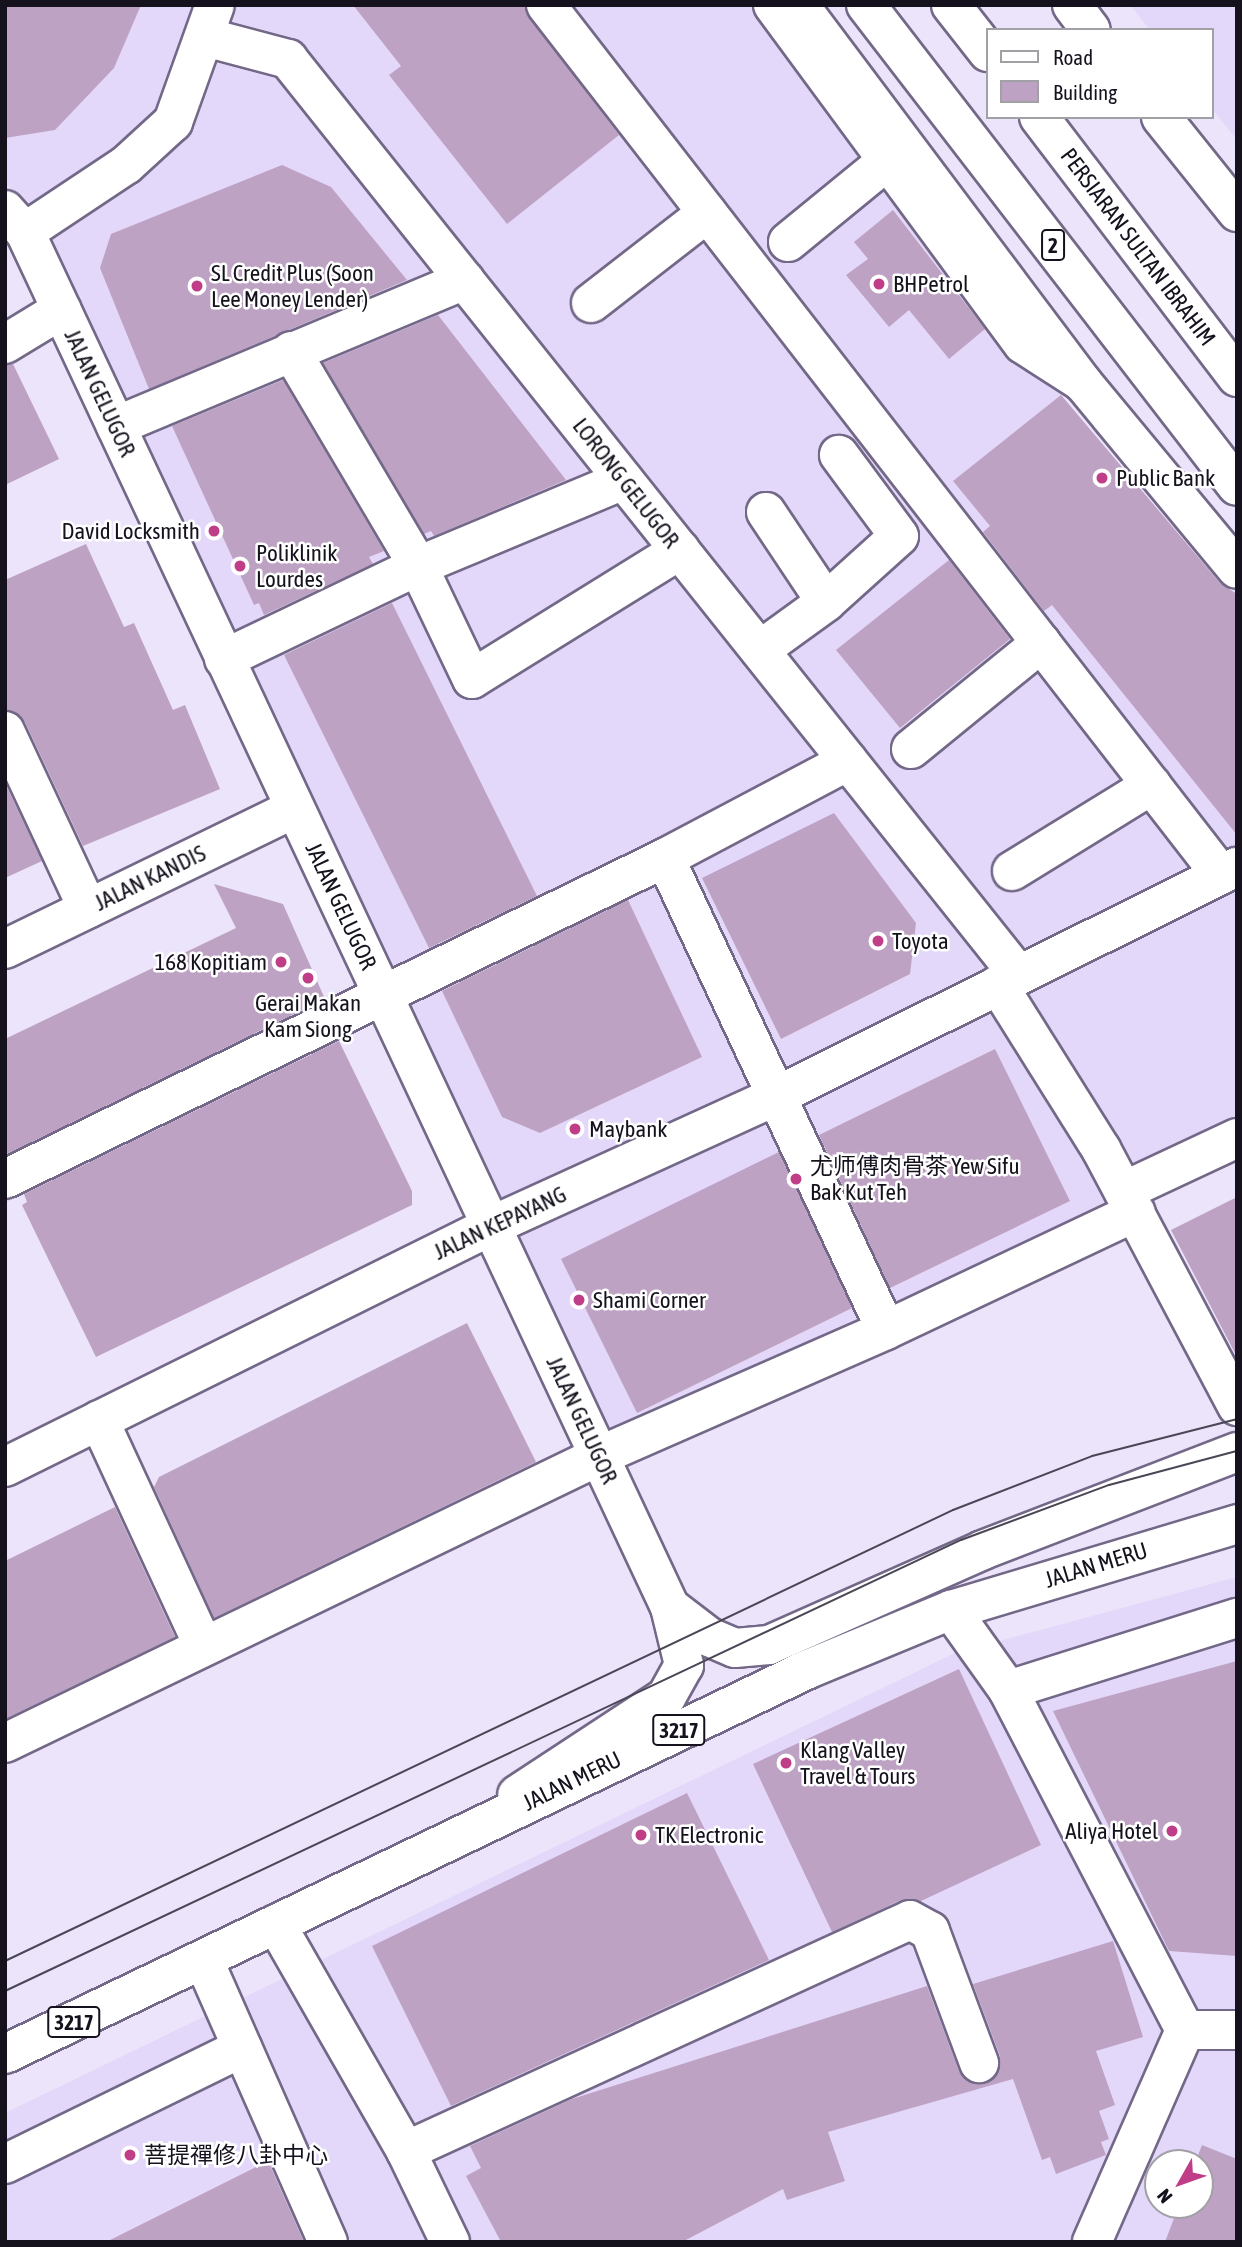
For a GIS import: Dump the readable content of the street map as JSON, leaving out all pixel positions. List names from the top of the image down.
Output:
{
  "streets": {
    "main road": [
      "2",
      "PERSIARAN SULTAN IBRAHIM",
      "JALAN GELUGOR",
      "LORONG GELUGOR",
      "JALAN KANDIS",
      "JALAN KEPAYANG",
      "JALAN MERU",
      "3217"
    ]
  },
  "crossings": [
    ["JALAN GELUGOR", "JALAN KANDIS"],
    ["JALAN GELUGOR", "JALAN KEPAYANG"],
    ["JALAN GELUGOR", "JALAN MERU"],
    ["LORONG GELUGOR", "JALAN KEPAYANG"]
  ],
  "places": [
    "BHPetrol",
    "SL Credit Plus (Soon Lee Money Lender)",
    "Public Bank",
    "David Locksmith",
    "Poliklinik Lourdes",
    "Toyota",
    "168 Kopitiam",
    "Gerai Makan Kam Siong",
    "Maybank",
    "尤师傅肉骨茶 Yew Sifu Bak Kut Teh",
    "Shami Corner",
    "Klang Valley Travel & Tours",
    "Aliya Hotel",
    "TK Electronic",
    "菩提禪修八卦中心"
  ],
  "legend": ["Road", "Building"],
  "north": "bottom left"
}
